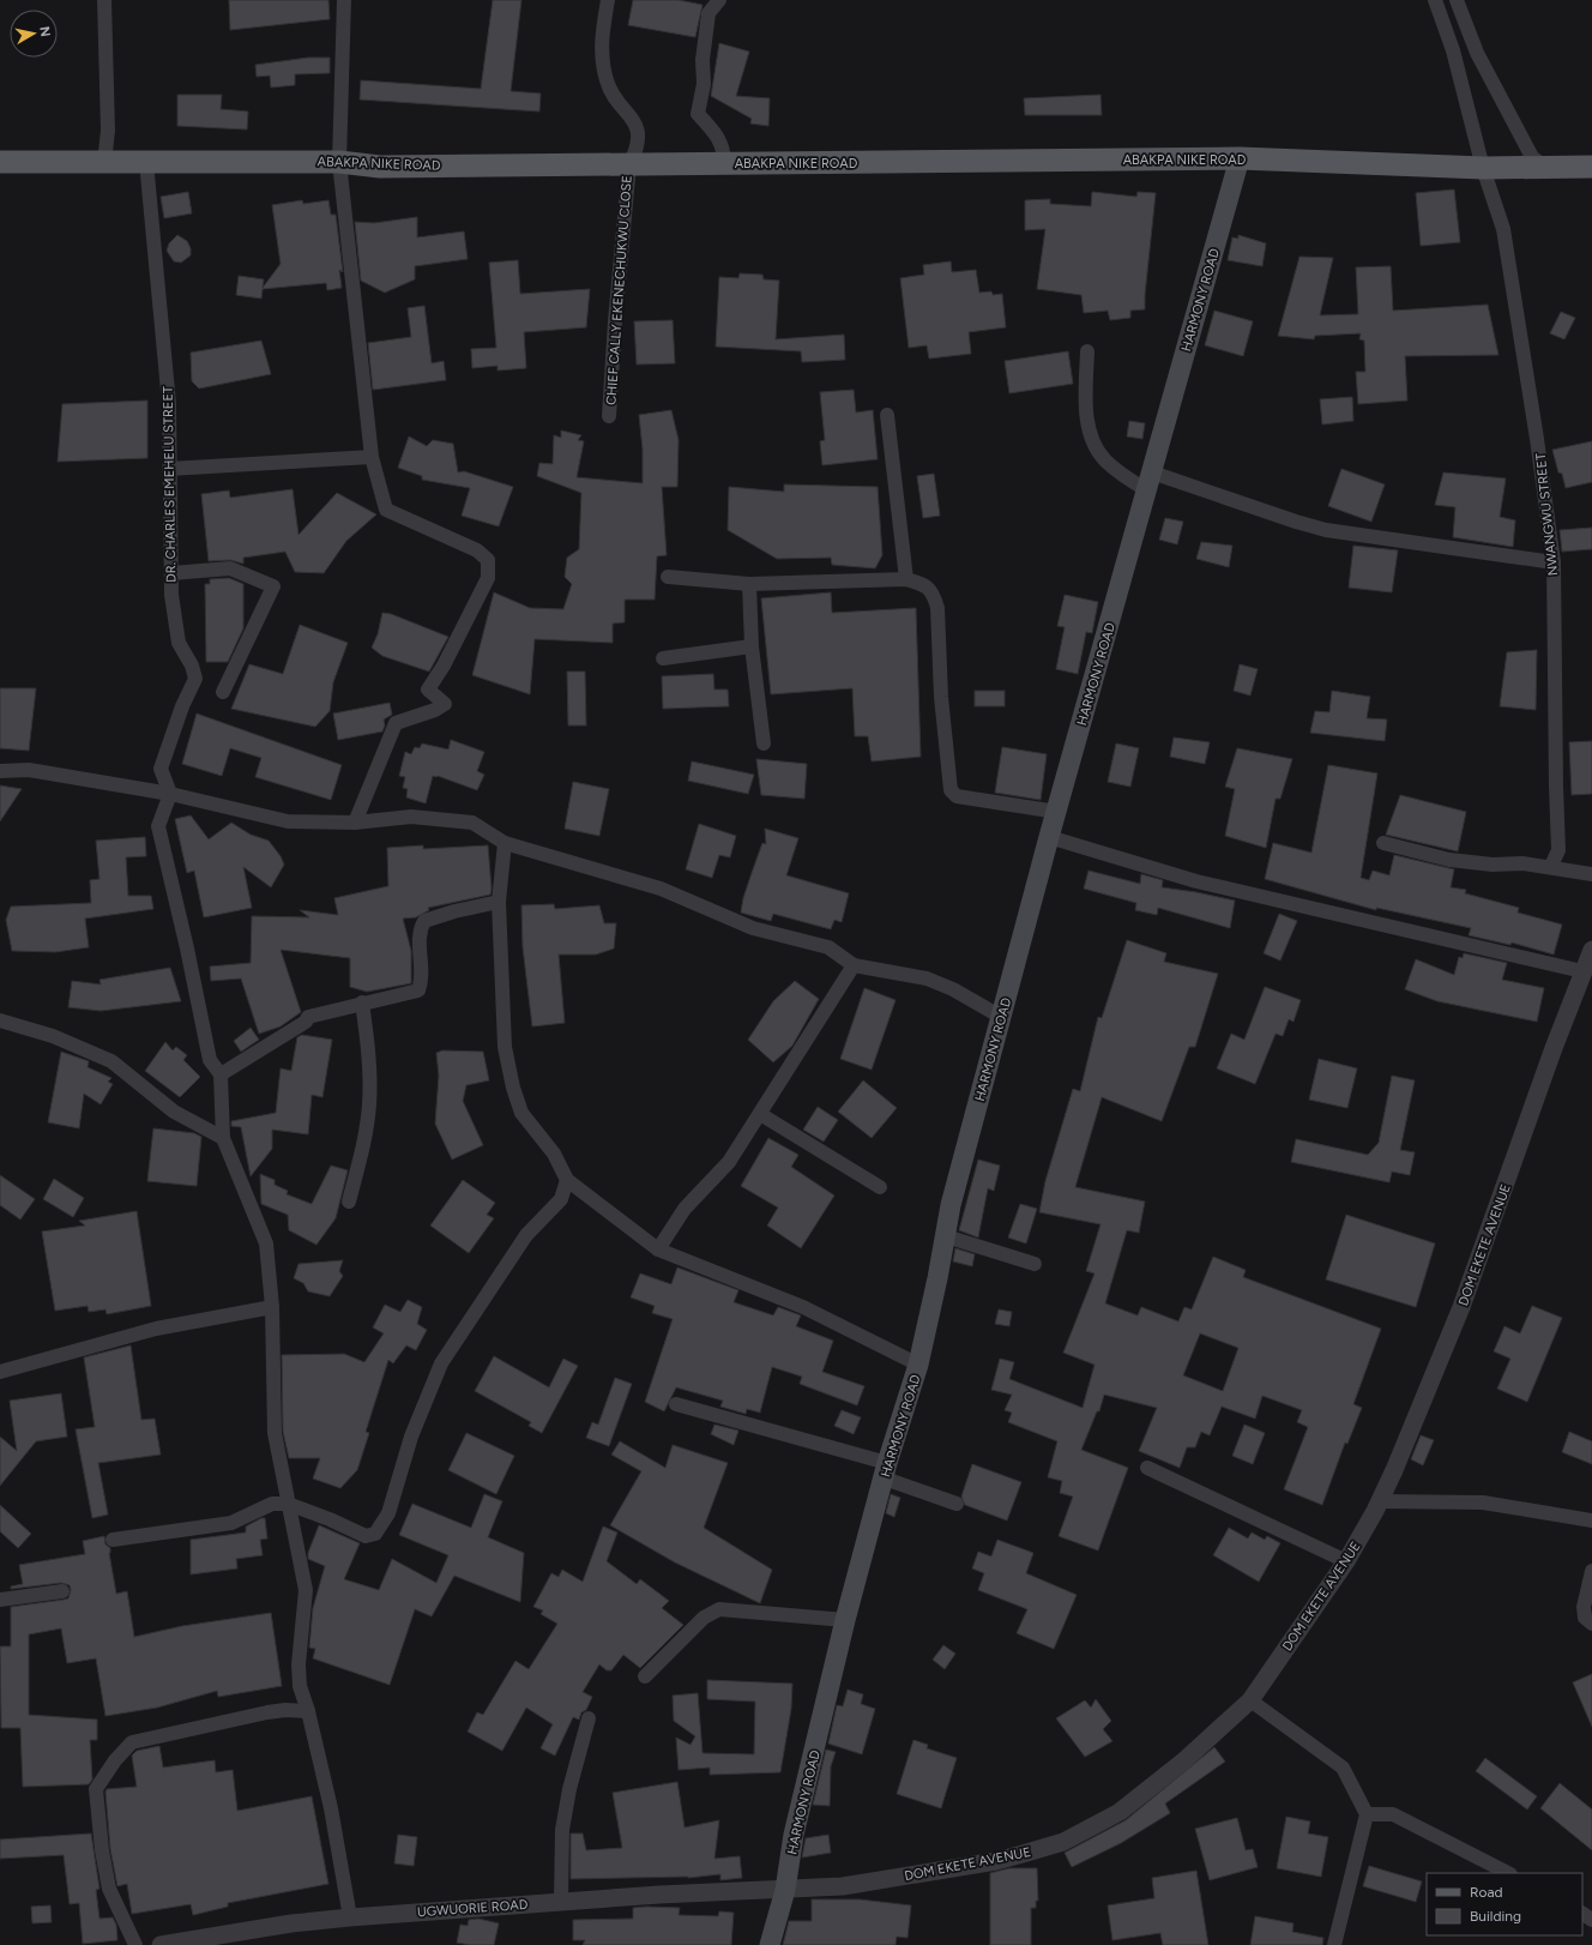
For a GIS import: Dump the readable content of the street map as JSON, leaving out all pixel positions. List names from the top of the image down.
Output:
{
  "streets": {
    "main road": ["ABAKPA NIKE ROAD", "HARMONY ROAD"],
    "street": [
      "CHIEF CALLY EKENECHUKWU CLOSE",
      "DR. CHARLES EMEHELU STREET",
      "NWANGWU STREET",
      "DOM EKETE AVENUE",
      "UGWUORIE ROAD"
    ]
  },
  "crossings": [
    ["ABAKPA NIKE ROAD", "CHIEF CALLY EKENECHUKWU CLOSE"],
    ["ABAKPA NIKE ROAD", "HARMONY ROAD"],
    ["ABAKPA NIKE ROAD", "DR. CHARLES EMEHELU STREET"],
    ["ABAKPA NIKE ROAD", "NWANGWU STREET"],
    ["HARMONY ROAD", "DOM EKETE AVENUE"],
    ["HARMONY ROAD", "UGWUORIE ROAD"],
    ["DOM EKETE AVENUE", "UGWUORIE ROAD"]
  ],
  "legend": ["Road", "Building"],
  "north": "right"
}
